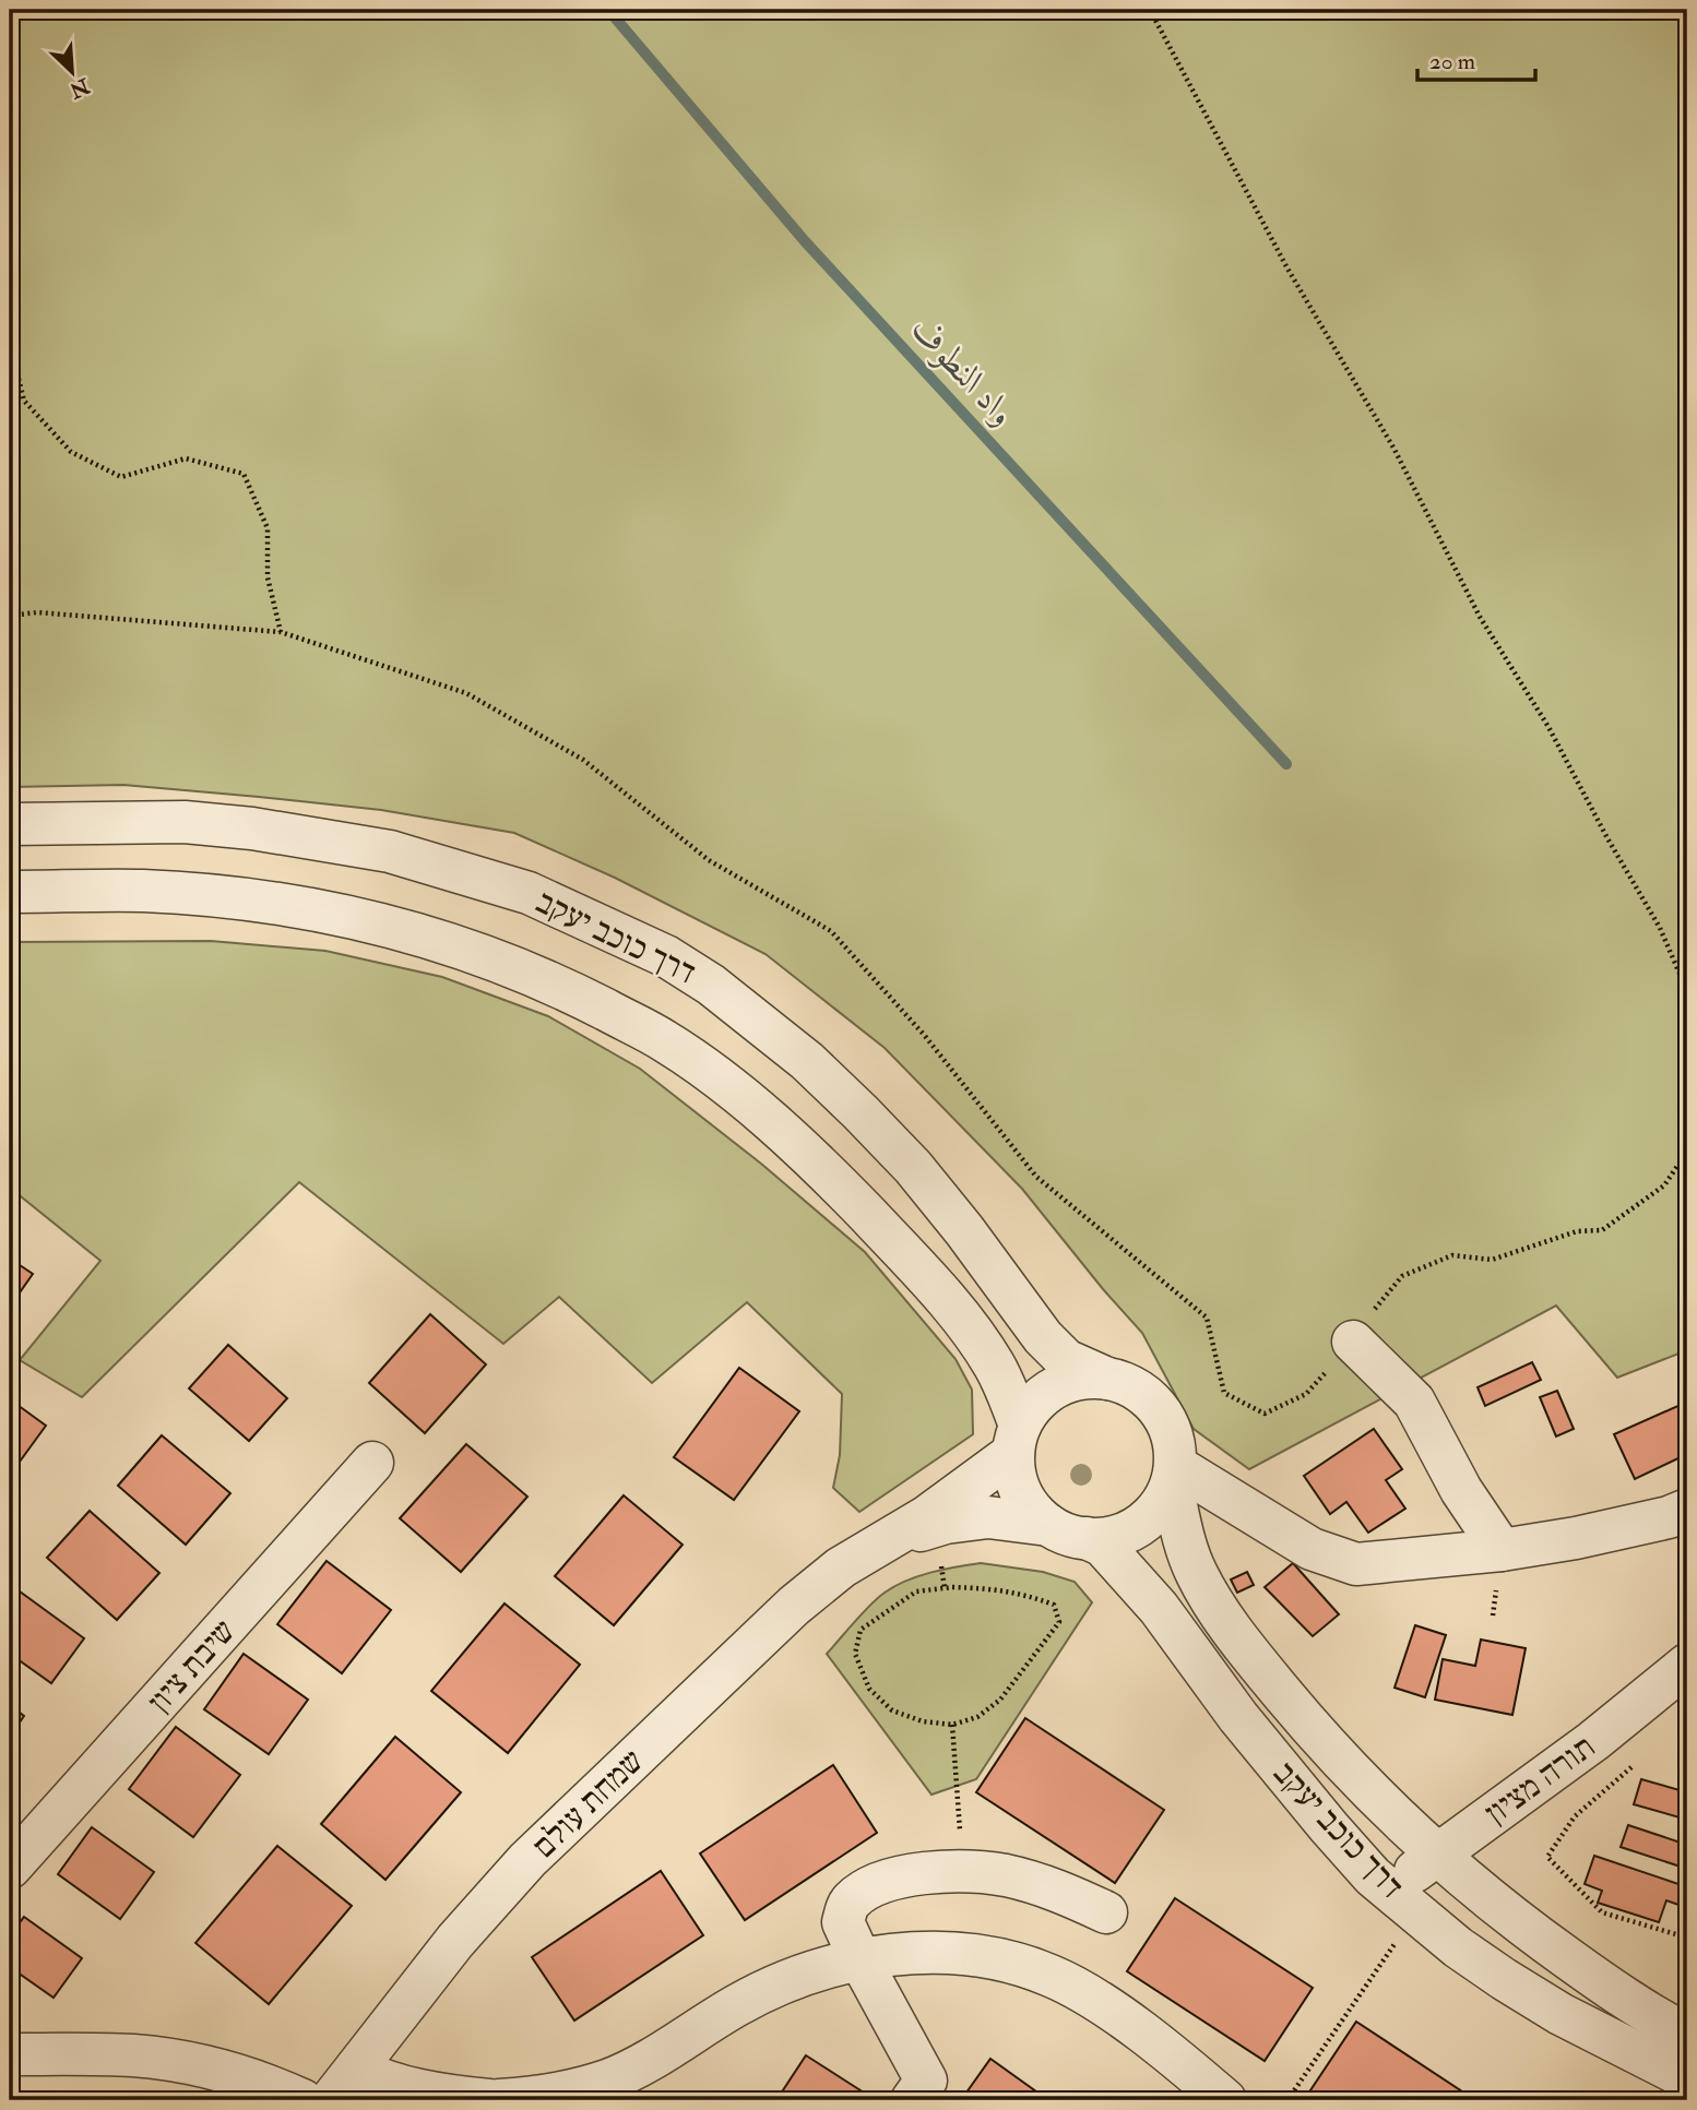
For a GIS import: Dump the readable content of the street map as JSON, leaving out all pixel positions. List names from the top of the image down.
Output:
{
  "streets": {
    "street": [
      "דרך כוכב יעקב",
      "שיבת ציון",
      "תורה מציון",
      "שמחת עולם"
    ]
  },
  "crossings": [
    ["דרך כוכב יעקב", "תורה מציון"],
    ["דרך כוכב יעקב", "שמחת עולם"]
  ],
  "water": ["واد النطوف"],
  "scale_bar": "20 m",
  "north": "bottom right"
}
